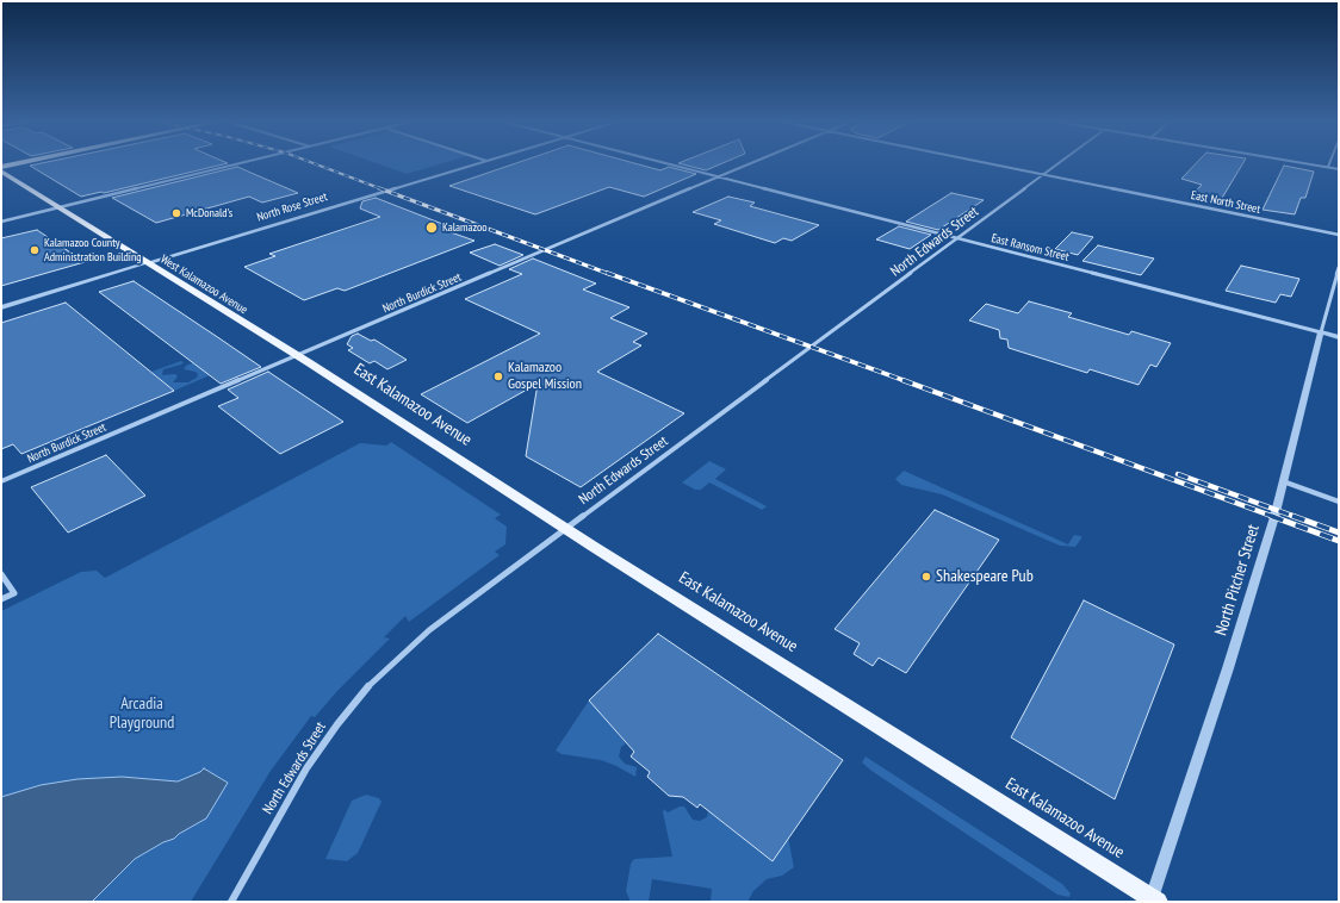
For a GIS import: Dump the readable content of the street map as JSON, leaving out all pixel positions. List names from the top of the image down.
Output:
{
  "streets": {
    "main road": ["West Kalamazoo Avenue", "East Kalamazoo Avenue"],
    "street": [
      "East North Street",
      "North Rose Street",
      "North Edwards Street",
      "East Ransom Street",
      "North Burdick Street",
      "North Pitcher Street"
    ]
  },
  "crossings": [
    ["East North Street", "North Edwards Street"],
    ["North Rose Street", "West Kalamazoo Avenue"],
    ["North Edwards Street", "East Ransom Street"],
    ["North Edwards Street", "East Kalamazoo Avenue"],
    ["East Ransom Street", "North Burdick Street"],
    ["East Ransom Street", "North Pitcher Street"],
    ["West Kalamazoo Avenue", "North Burdick Street"],
    ["West Kalamazoo Avenue", "East Kalamazoo Avenue"],
    ["North Burdick Street", "East Kalamazoo Avenue"],
    ["East Kalamazoo Avenue", "North Pitcher Street"]
  ],
  "parks": ["Arcadia Playground"],
  "places": [
    "McDonald's",
    "Kalamazoo",
    "Kalamazoo County Administration Building",
    "Kalamazoo Gospel Mission",
    "Shakespeare Pub"
  ]
}
